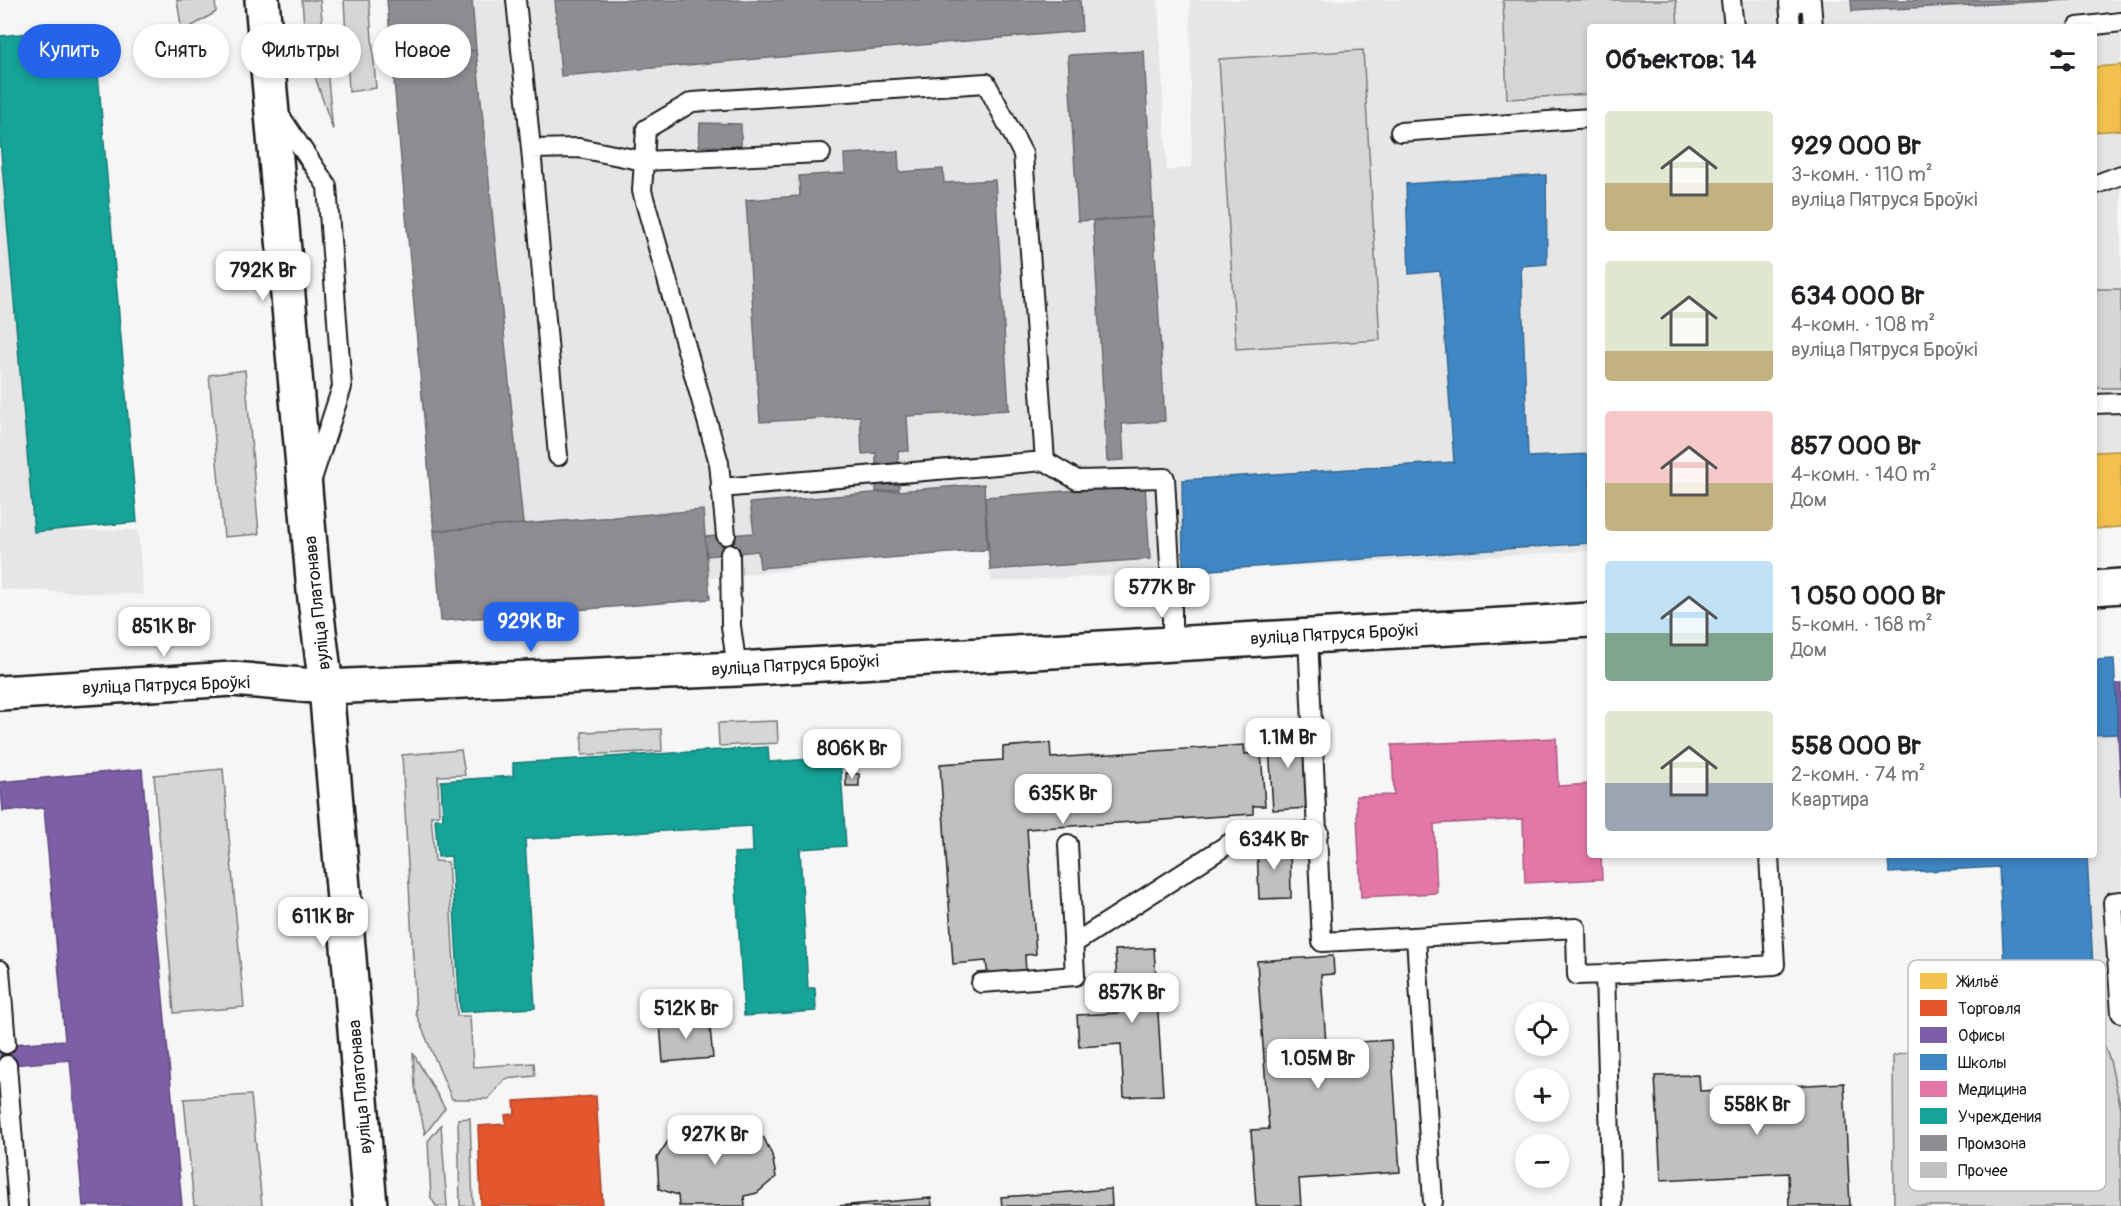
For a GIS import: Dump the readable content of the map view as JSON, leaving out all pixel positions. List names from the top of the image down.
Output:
{
  "streets": {
    "street": ["вуліца Платонава", "вуліца Пятруся Броўкі"]
  },
  "crossings": [
    ["вуліца Платонава", "вуліца Пятруся Броўкі"]
  ],
  "legend": [
    "Жильё",
    "Торговля",
    "Офисы",
    "Школы",
    "Медицина",
    "Учреждения",
    "Промзона",
    "Прочее"
  ],
  "page": {
    "chip": [
      "Купить",
      "Снять",
      "Фильтры",
      "Новое"
    ],
    "heading": "Объектов: 14",
    "list": [
      {
        "name": "929 000 Br",
        "note": "3-комн. · 110 m² · вуліца Пятруся Броўкі"
      },
      {
        "name": "634 000 Br",
        "note": "4-комн. · 108 m² · вуліца Пятруся Броўкі"
      },
      {
        "name": "857 000 Br",
        "note": "4-комн. · 140 m² · Дом"
      },
      {
        "name": "1 050 000 Br",
        "note": "5-комн. · 168 m² · Дом"
      },
      {
        "name": "558 000 Br",
        "note": "2-комн. · 74 m² · Квартира"
      }
    ],
    "price": [
      "792K Br",
      "577K Br",
      "929K Br",
      "851K Br",
      "1.1M Br",
      "806K Br",
      "635K Br",
      "634K Br",
      "611K Br",
      "857K Br",
      "512K Br",
      "1.05M Br",
      "558K Br",
      "927K Br"
    ],
    "map_buttons": ["+", "−"]
  }
}
